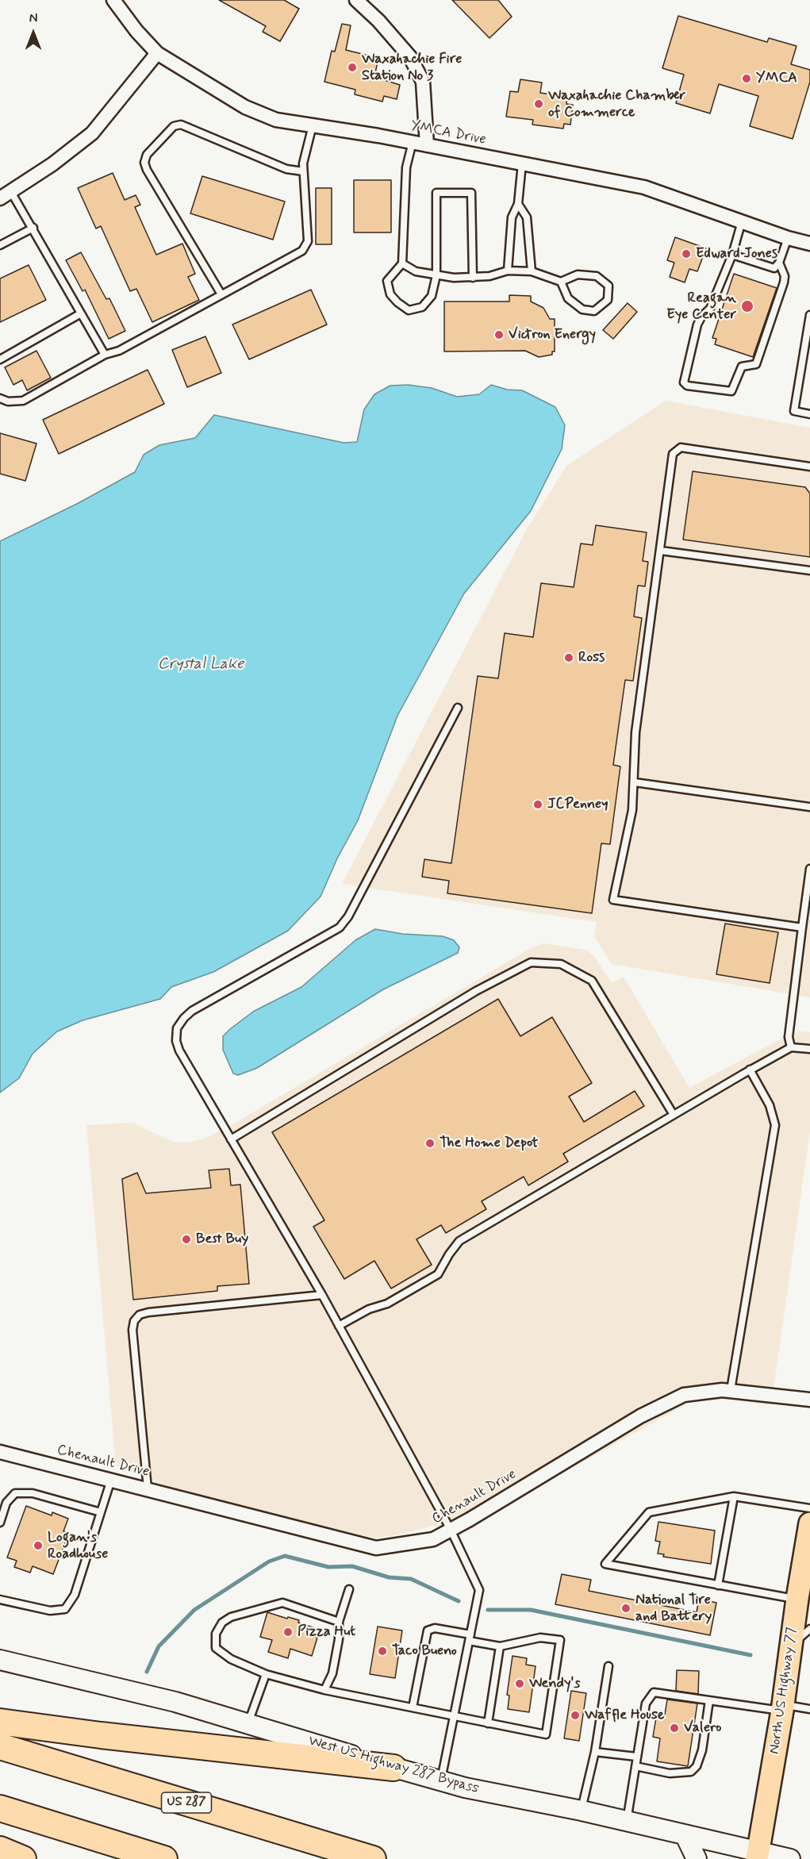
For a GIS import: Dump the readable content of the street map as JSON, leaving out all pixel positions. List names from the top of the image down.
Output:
{
  "streets": {
    "highway": ["US 287"],
    "main road": ["North US Highway 77", "West US Highway 287 Bypass"],
    "street": ["YMCA Drive", "Chenault Drive"]
  },
  "crossings": [
    ["North US Highway 77", "West US Highway 287 Bypass"]
  ],
  "water": ["Crystal Lake"],
  "places": [
    "Waxahachie Fire Station No 3",
    "YMCA",
    "Waxahachie Chamber of Commerce",
    "Edward Jones",
    "Reagan Eye Center",
    "Victron Energy",
    "Ross",
    "JCPenney",
    "The Home Depot",
    "Best Buy",
    "Logan's Roadhouse",
    "National Tire and Battery",
    "Pizza Hut",
    "Taco Bueno",
    "Wendy's",
    "Waffle House",
    "Valero"
  ],
  "north": "top"
}
